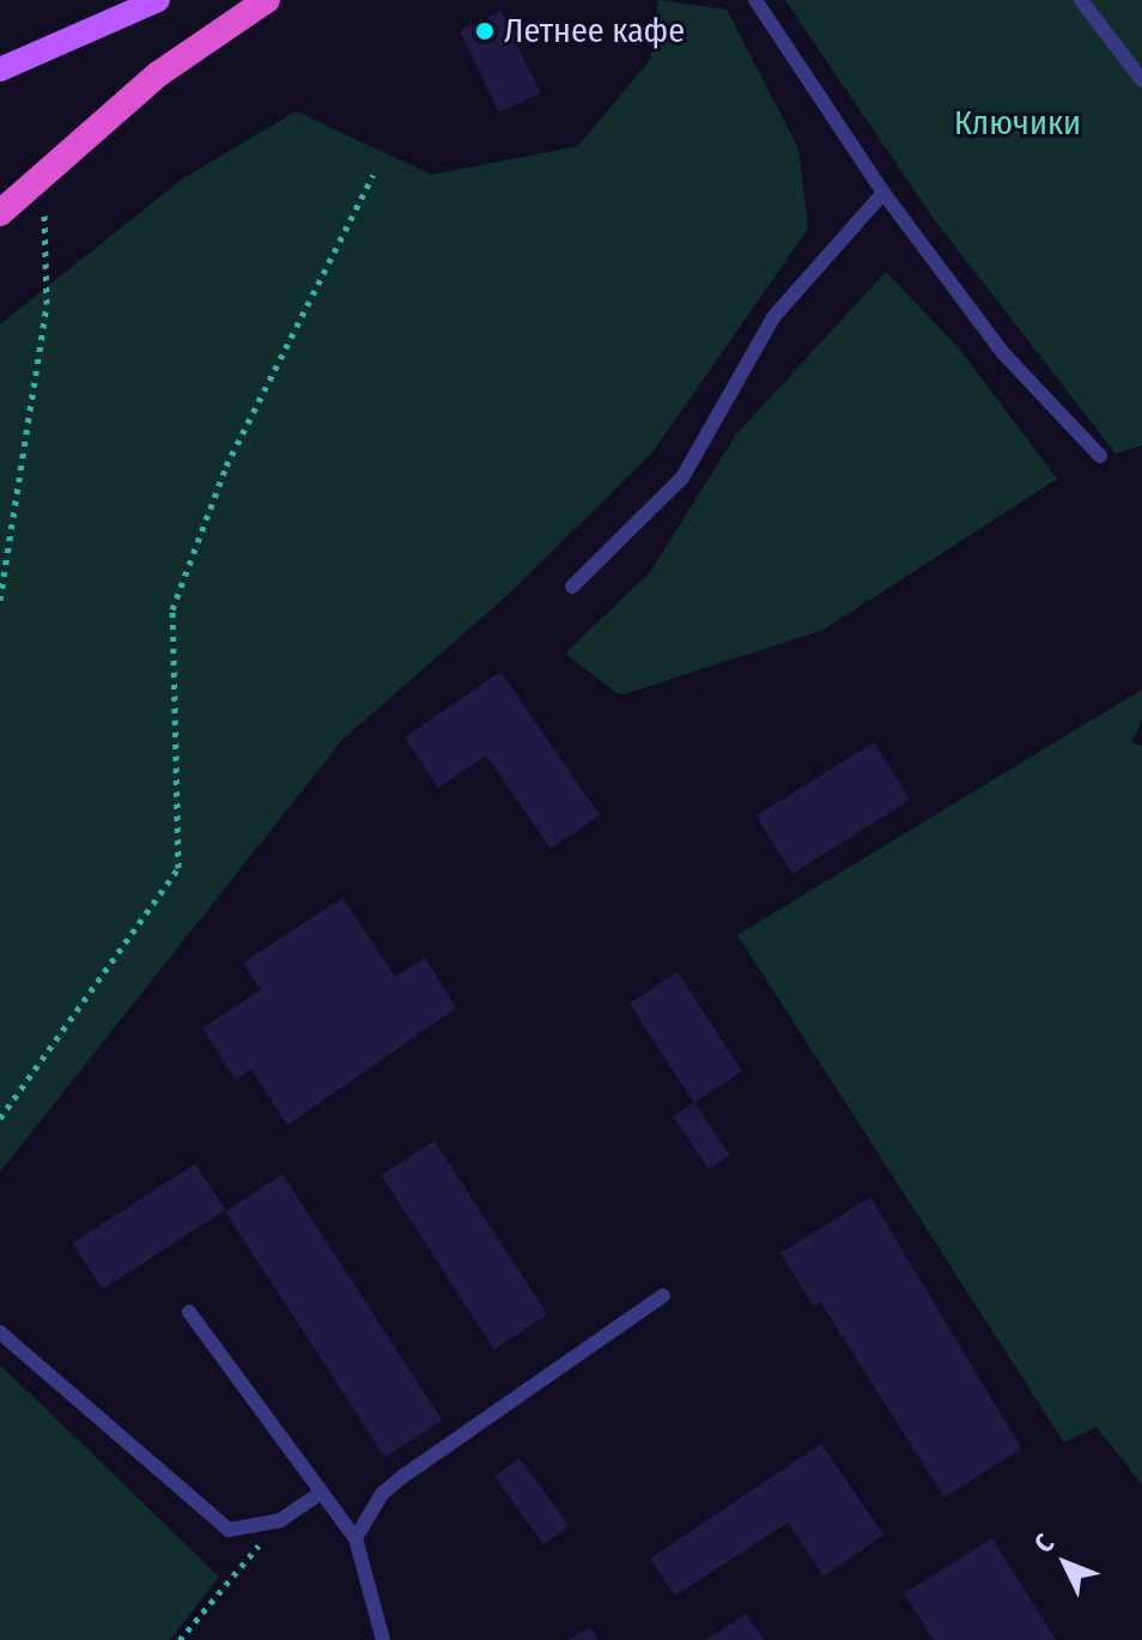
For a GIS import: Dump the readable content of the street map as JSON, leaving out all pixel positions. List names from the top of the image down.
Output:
{
  "parks": ["Ключики"],
  "places": ["Летнее кафе"],
  "north": "top left"
}
